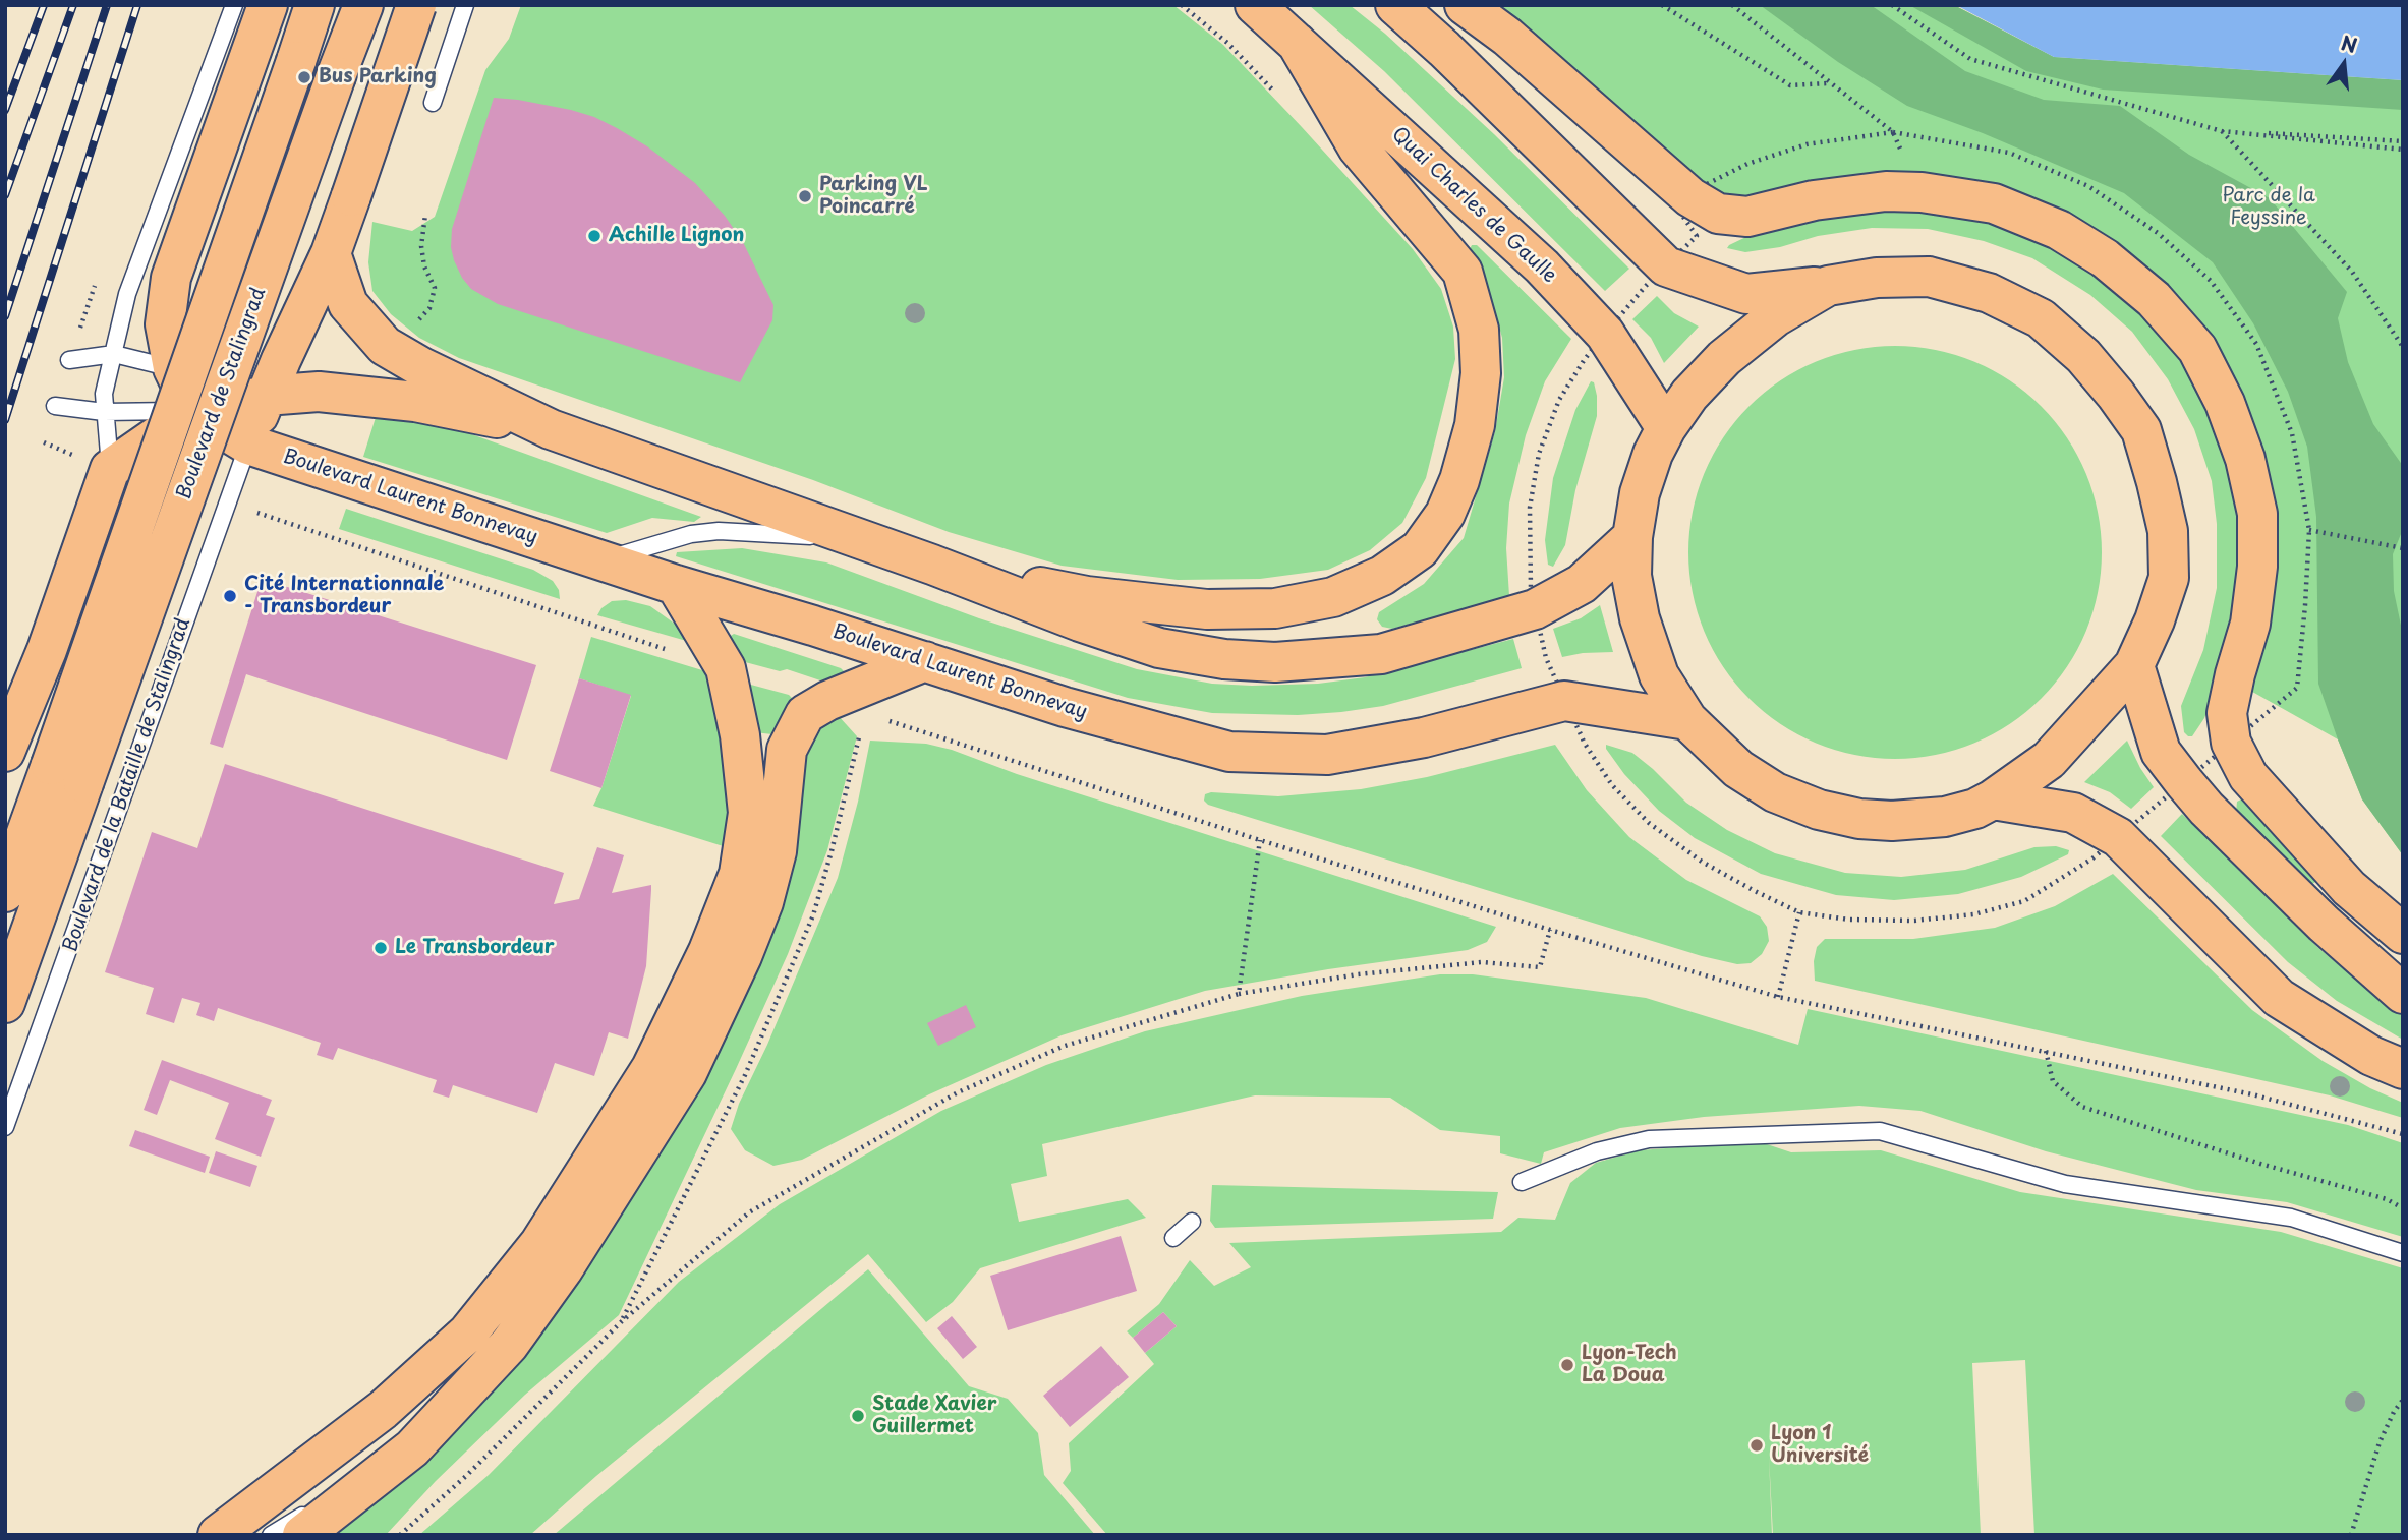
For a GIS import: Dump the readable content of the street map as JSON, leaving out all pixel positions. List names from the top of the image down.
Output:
{
  "streets": {
    "main road": ["Quai Charles de Gaulle", "Boulevard de Stalingrad", "Boulevard Laurent Bonnevay"],
    "lane": ["Boulevard de la Bataille de Stalingrad"]
  },
  "crossings": [
    ["Boulevard Laurent Bonnevay", "Boulevard de la Bataille de Stalingrad"]
  ],
  "parks": ["Parc de la Feyssine"],
  "places": [
    "Bus Parking",
    "Parking VL Poincarré",
    "Achille Lignon",
    "Cité Internationnale - Transbordeur",
    "Le Transbordeur",
    "Lyon-Tech La Doua",
    "Stade Xavier Guillermet",
    "Lyon 1 Université"
  ],
  "north": "top"
}
